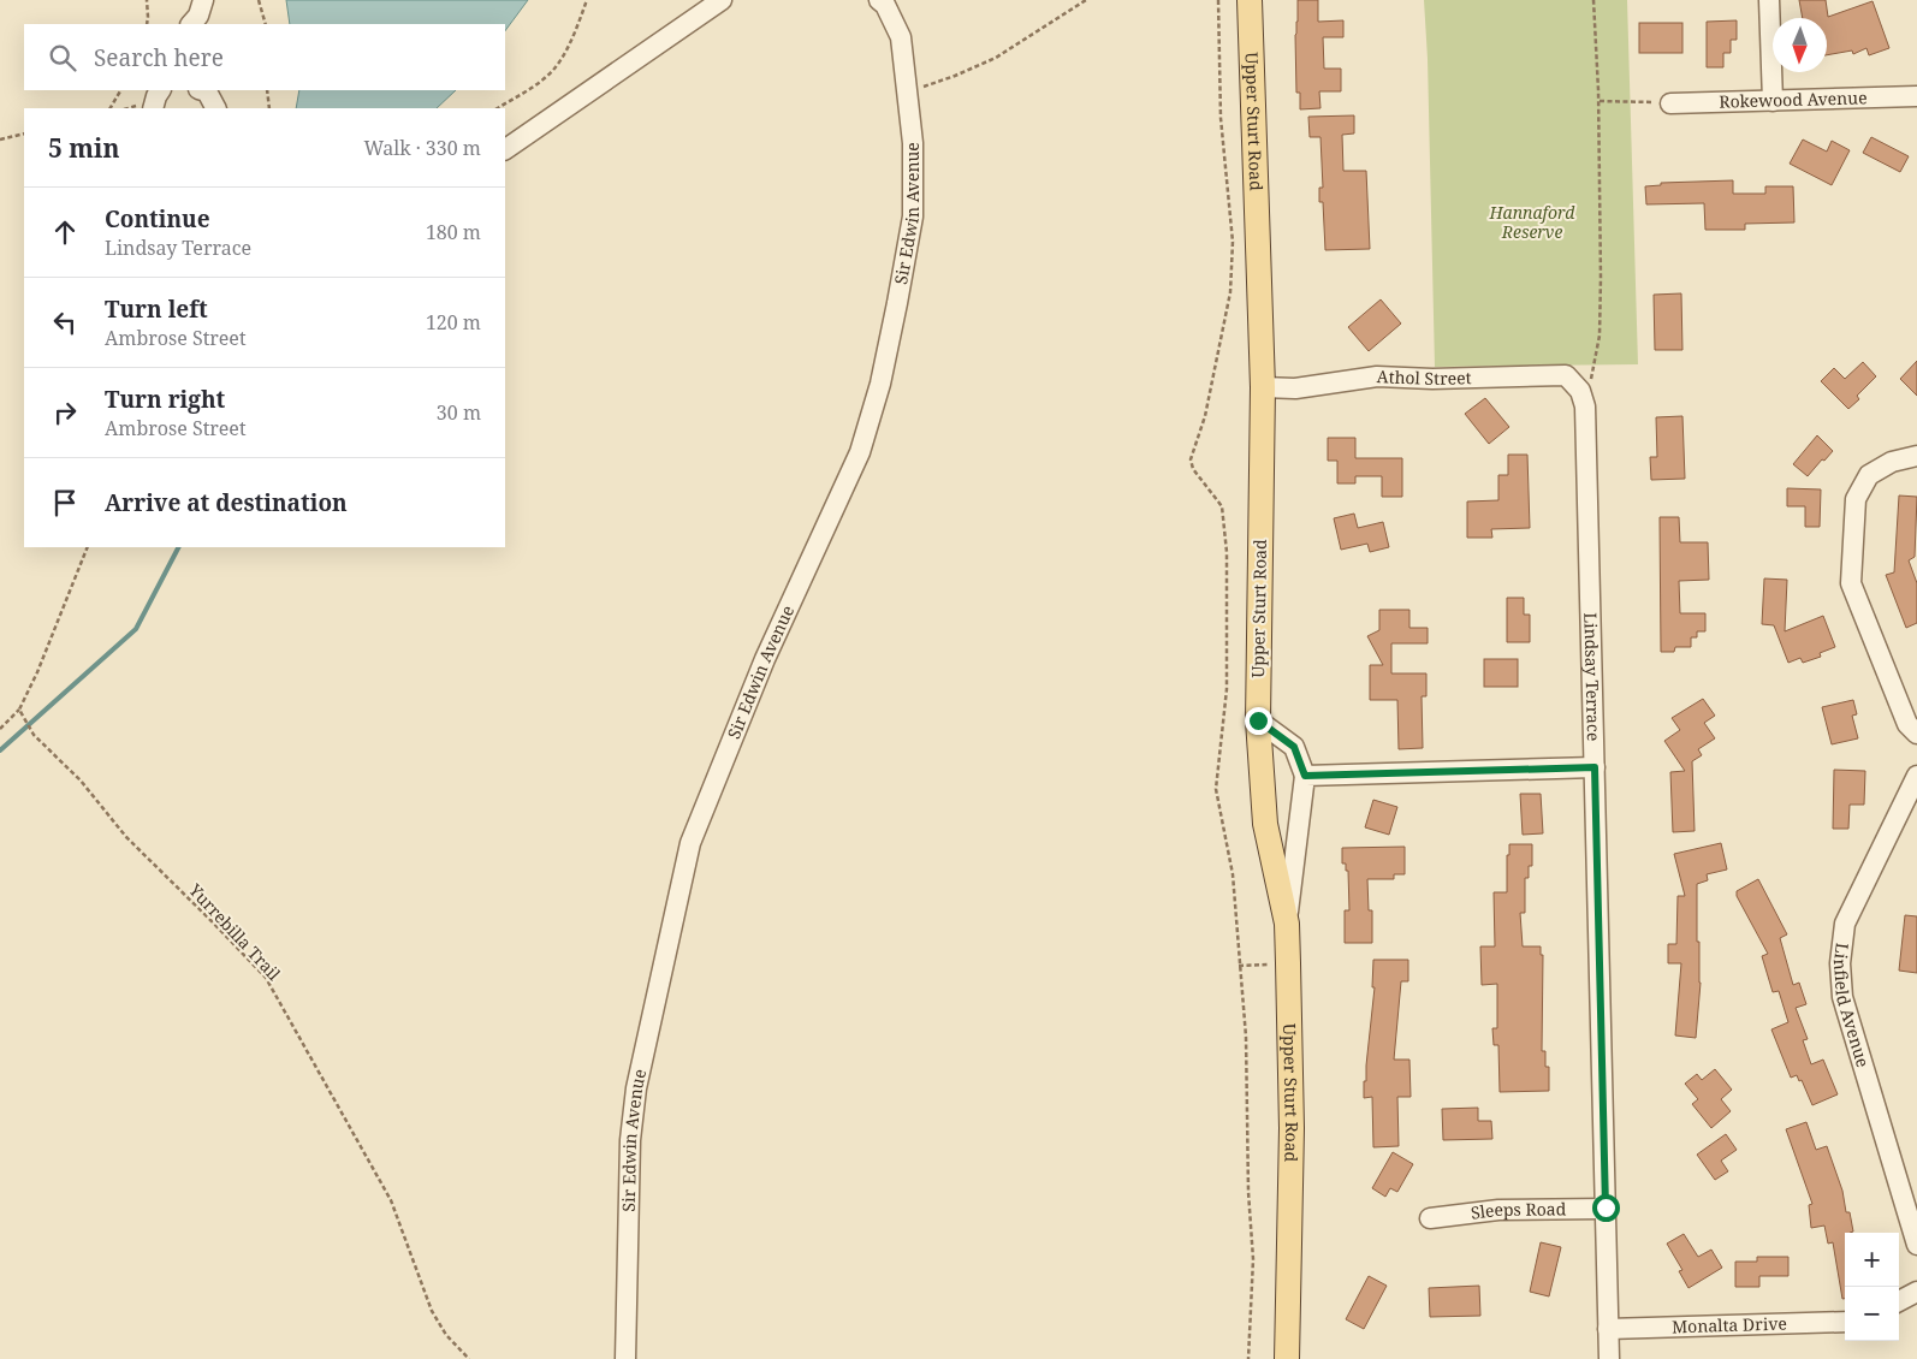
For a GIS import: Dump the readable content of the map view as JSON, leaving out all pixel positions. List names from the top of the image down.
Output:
{
  "streets": {
    "main road": ["Upper Sturt Road"],
    "street": [
      "Rokewood Avenue",
      "Sir Edwin Avenue",
      "Athol Street",
      "Lindsay Terrace",
      "Linfield Avenue",
      "Sleeps Road",
      "Monalta Drive"
    ],
    "path": ["Yurrebilla Trail"]
  },
  "crossings": [
    ["Upper Sturt Road", "Athol Street"],
    ["Athol Street", "Lindsay Terrace"],
    ["Lindsay Terrace", "Sleeps Road"],
    ["Lindsay Terrace", "Monalta Drive"]
  ],
  "parks": ["Hannaford Reserve"],
  "north": "bottom",
  "page": {
    "search": "Search here",
    "heading": ["5 min", "Walk · 330 m"],
    "list": [
      ["Continue", "Lindsay Terrace", "180 m"],
      ["Turn left", "Ambrose Street", "120 m"],
      ["Turn right", "Ambrose Street", "30 m"],
      "Arrive at destination"
    ],
    "map_buttons": ["+", "−"]
  }
}
